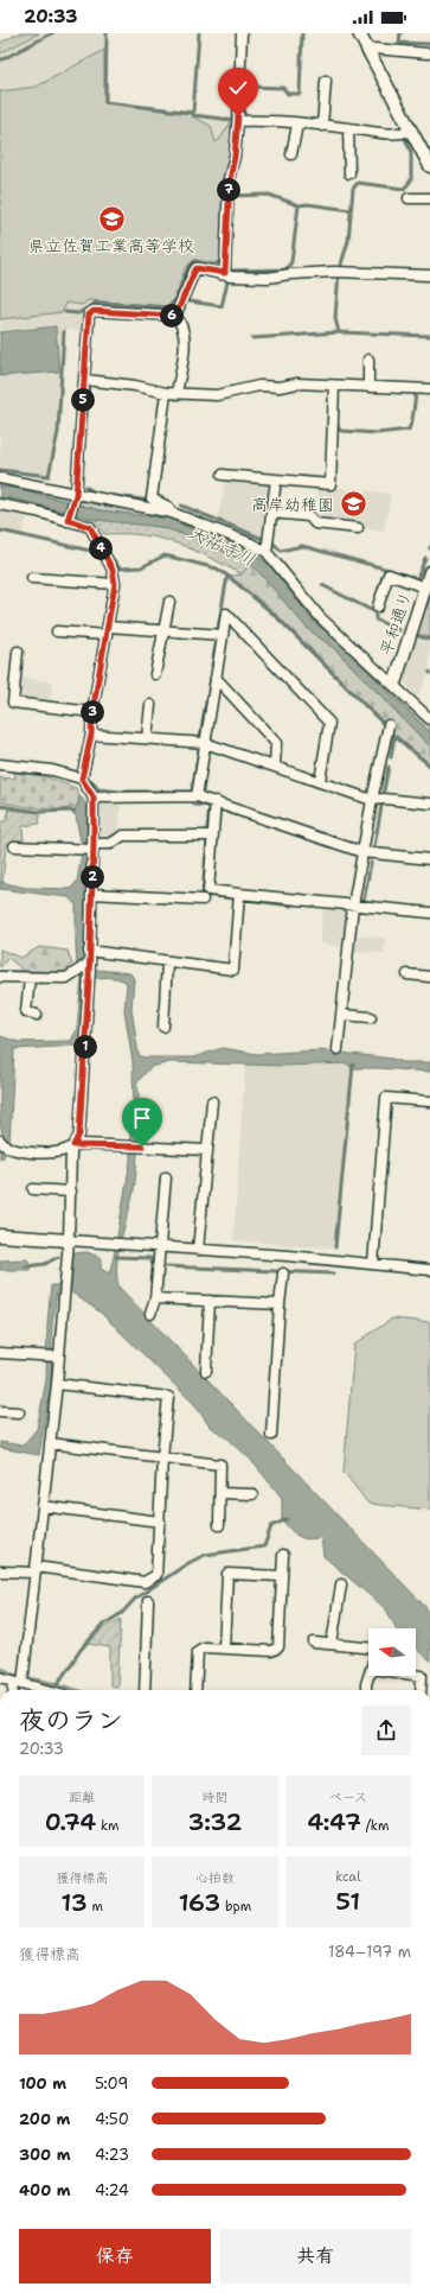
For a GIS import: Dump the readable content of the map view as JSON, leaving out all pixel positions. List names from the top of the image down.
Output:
{
  "streets": {
    "street": ["平和通り"]
  },
  "water": ["天祐寺川"],
  "places": {
    "school or university": ["県立佐賀工業高等学校", "高岸幼稚園"]
  },
  "north": "left",
  "page": {
    "status": "20:33",
    "pins": [
      "7",
      "6",
      "5",
      "4",
      "3",
      "2",
      "1"
    ],
    "heading": ["夜のラン", "20:33"],
    "stats": [
      ["距離", "0.74 km"],
      ["時間", "3:32"],
      ["ペース", "4:47 /km"],
      ["獲得標高", "13 m"],
      ["心拍数", "163 bpm"],
      ["kcal", "51"]
    ],
    "chart": ["獲得標高", "184–197 m"],
    "list": [
      {
        "name": "100 m",
        "note": "5:09"
      },
      {
        "name": "200 m",
        "note": "4:50"
      },
      {
        "name": "300 m",
        "note": "4:23"
      },
      {
        "name": "400 m",
        "note": "4:24"
      }
    ],
    "buttons": ["保存", "共有"]
  }
}
